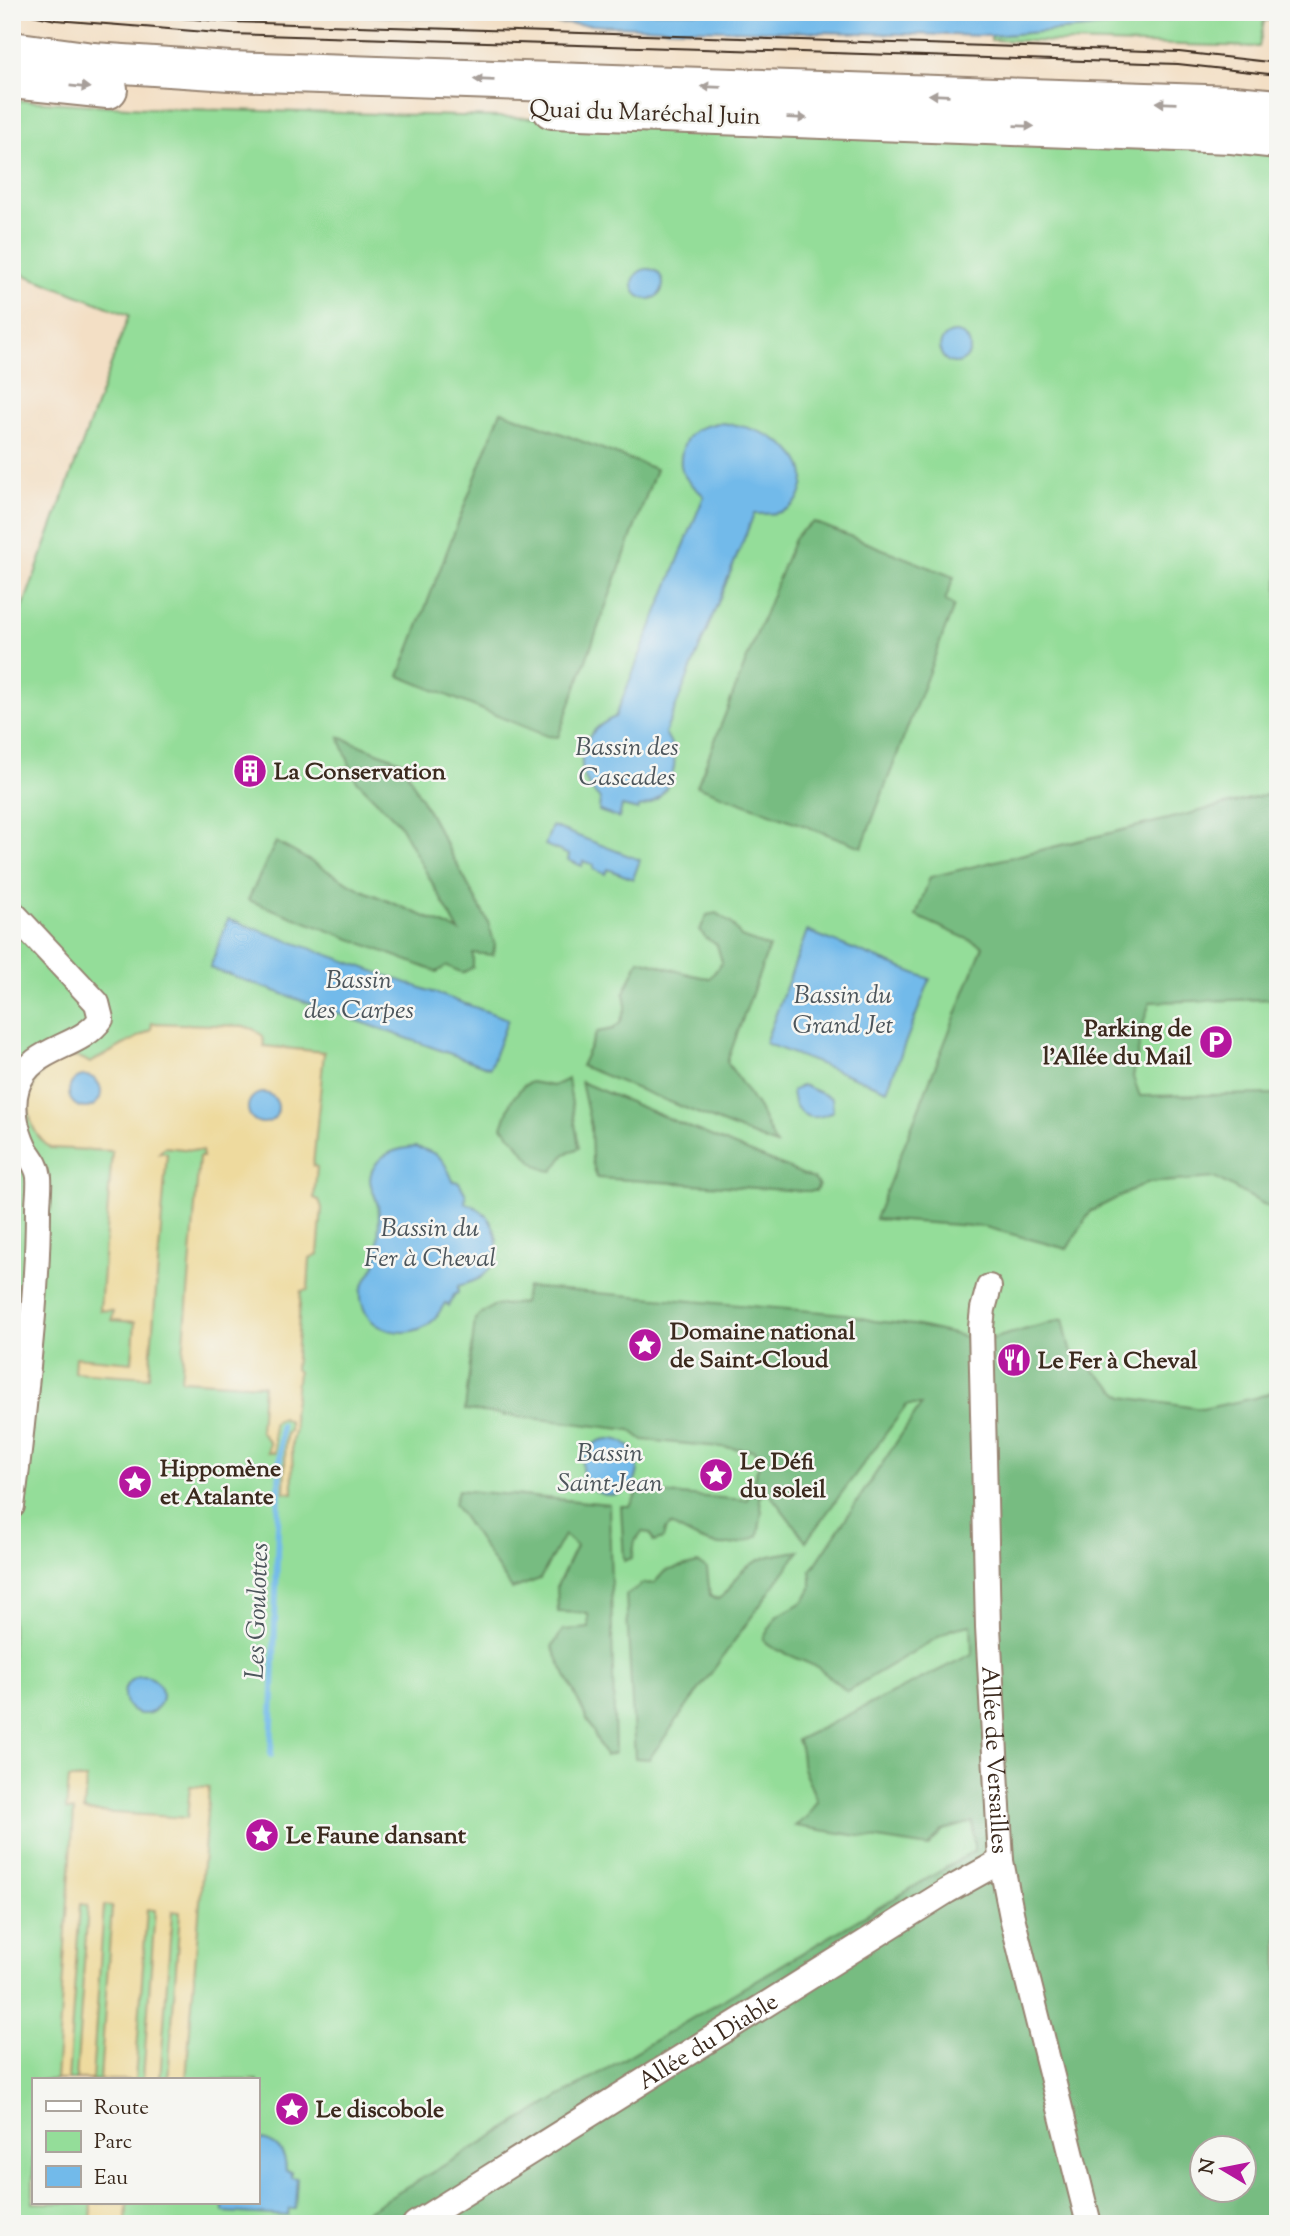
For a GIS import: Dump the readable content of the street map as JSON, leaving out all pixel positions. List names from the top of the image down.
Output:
{
  "streets": {
    "main road": ["Quai du Maréchal Juin"],
    "street": ["Allée de Versailles", "Allée du Diable"]
  },
  "crossings": [
    ["Allée de Versailles", "Allée du Diable"]
  ],
  "water": [
    "Bassin des Cascades",
    "Bassin des Carpes",
    "Bassin du Grand Jet",
    "Bassin du Fer à Cheval",
    "Bassin Saint-Jean",
    "Les Goulottes"
  ],
  "places": {
    "building": ["La Conservation"],
    "parking": ["Parking de l'Allée du Mail"],
    "place": [
      "Domaine national de Saint-Cloud",
      "Le Défi du soleil",
      "Hippomène et Atalante",
      "Le Faune dansant",
      "Le discobole"
    ],
    "restaurant": ["Le Fer à Cheval"]
  },
  "legend": ["Route", "Parc", "Eau"],
  "north": "left"
}
